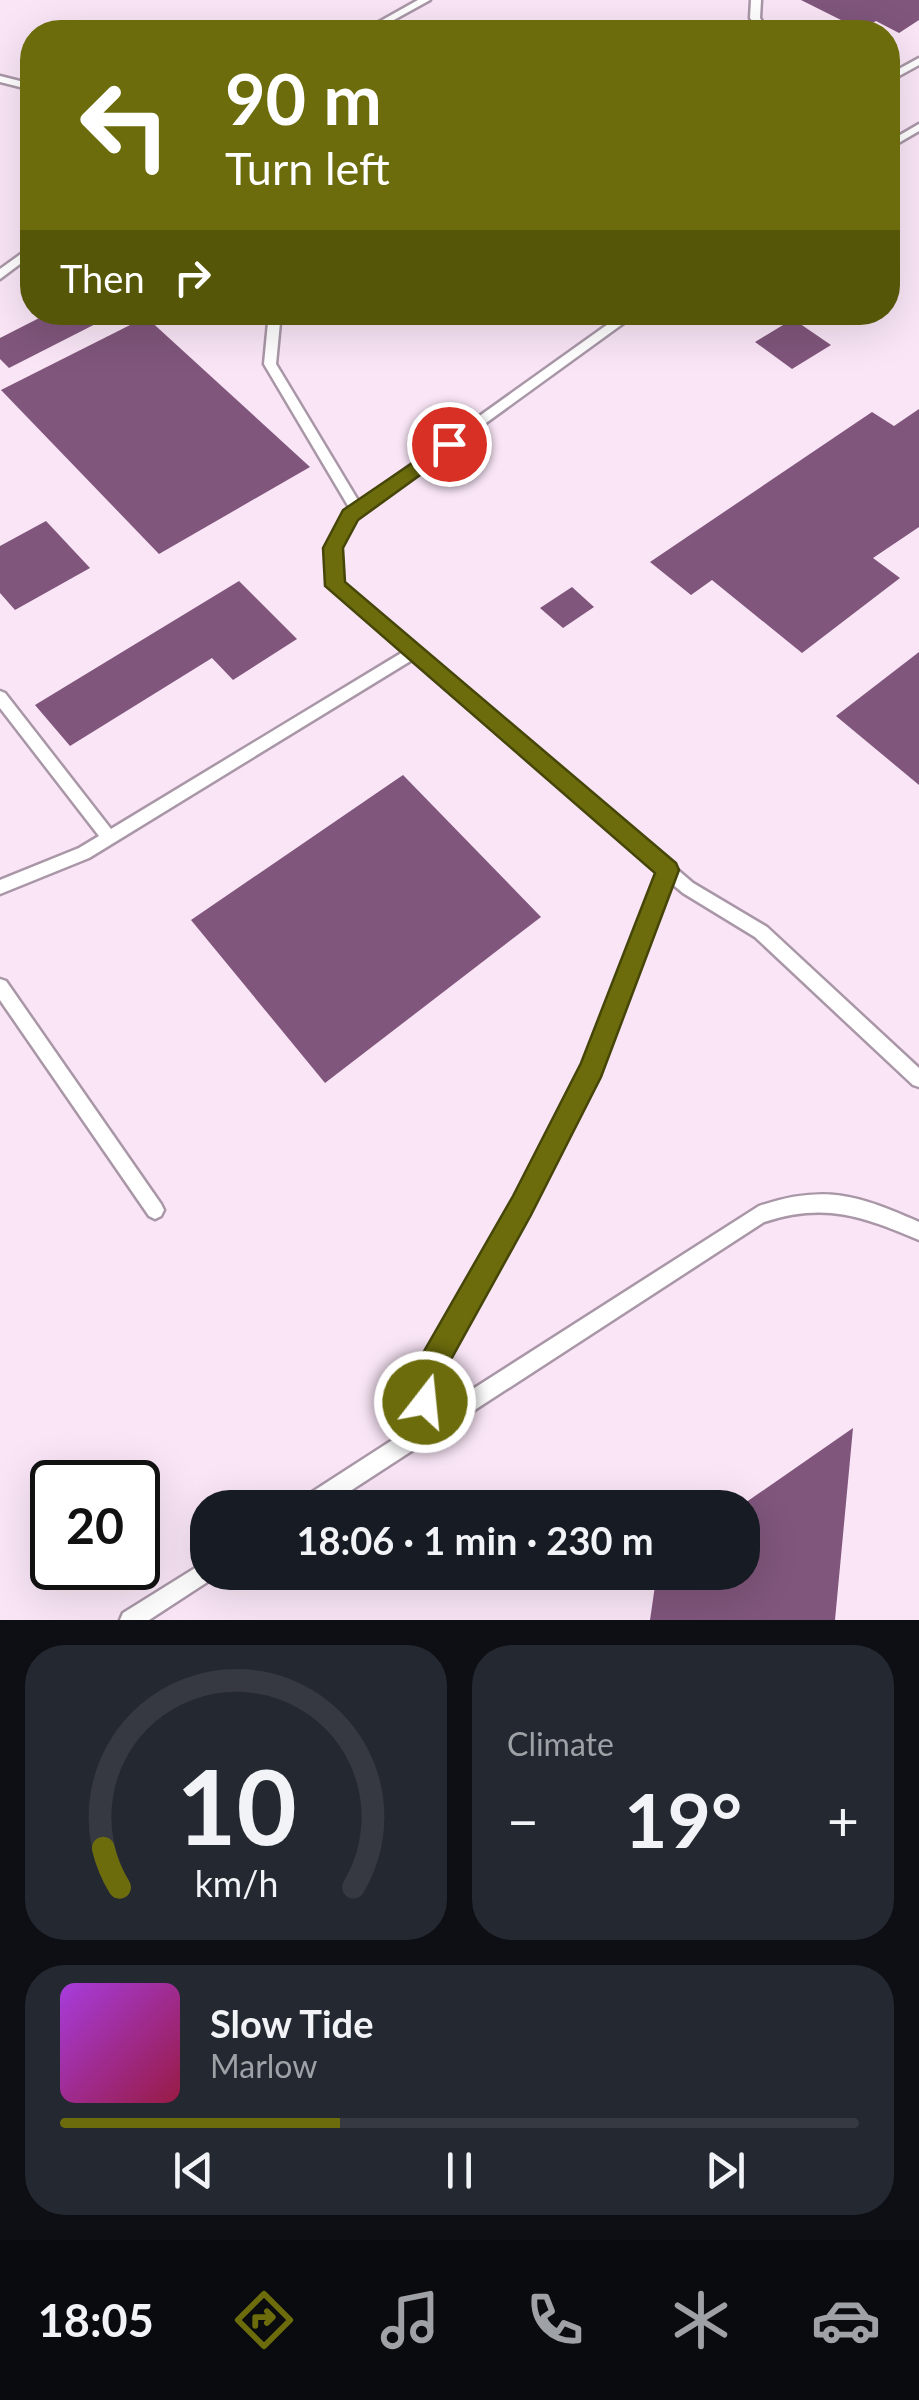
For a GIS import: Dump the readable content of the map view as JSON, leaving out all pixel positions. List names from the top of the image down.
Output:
{
  "page": {
    "turn": ["90 m", "Turn left"],
    "then": "Then",
    "limit": "20",
    "trip": "18:06 · 1 min · 230 m",
    "tile": "Climate",
    "heat": ["−", "19°", "+"],
    "song": ["Slow Tide", "Marlow"],
    "tabs": "18:05",
    "gauge": ["10", "km/h"]
  }
}
